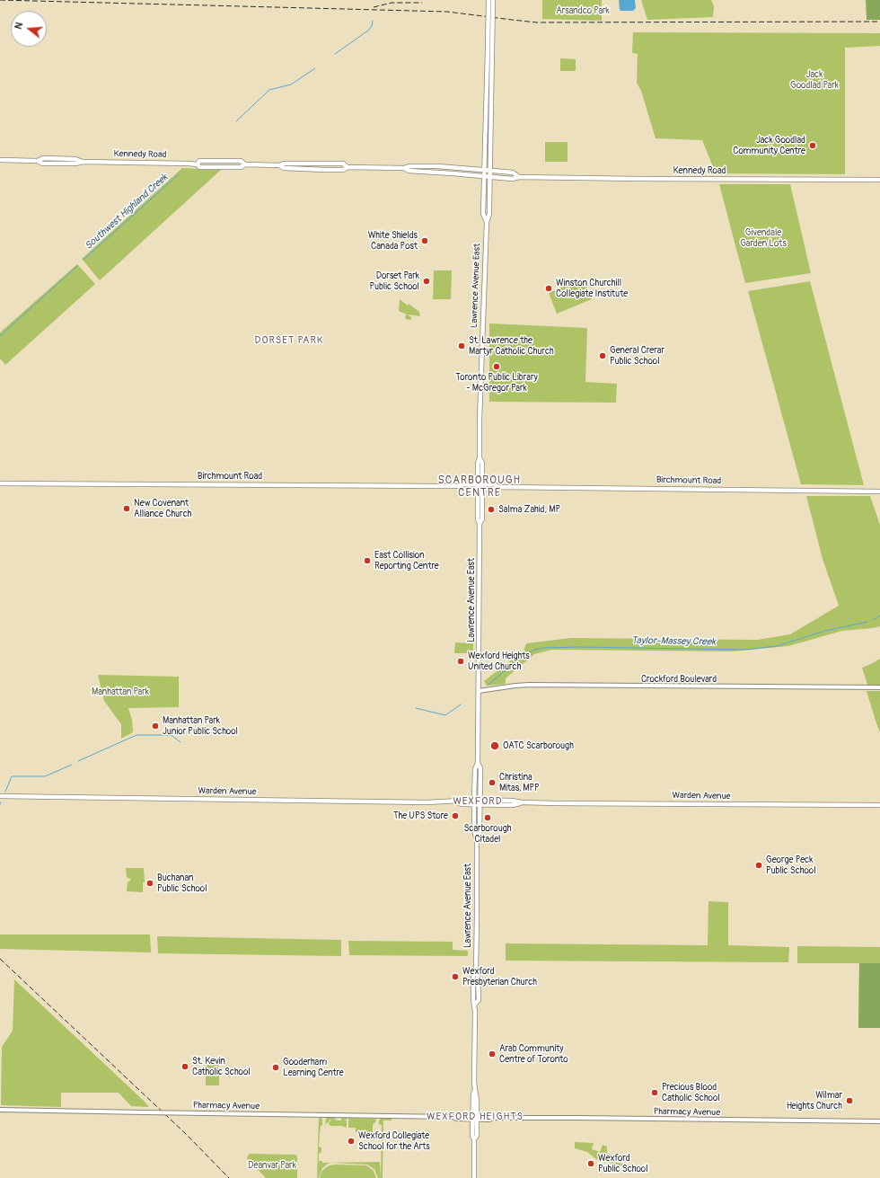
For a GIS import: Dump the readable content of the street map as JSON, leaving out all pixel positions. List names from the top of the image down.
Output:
{
  "streets": {
    "main road": [
      "Kennedy Road",
      "Lawrence Avenue East",
      "Birchmount Road",
      "Warden Avenue"
    ],
    "street": ["Crockford Boulevard", "Pharmacy Avenue"]
  },
  "crossings": [
    ["Kennedy Road", "Lawrence Avenue East"],
    ["Lawrence Avenue East", "Birchmount Road"],
    ["Lawrence Avenue East", "Crockford Boulevard"],
    ["Lawrence Avenue East", "Warden Avenue"],
    ["Lawrence Avenue East", "Pharmacy Avenue"]
  ],
  "districts": [
    "DORSET PARK",
    "SCARBOROUGH CENTRE",
    "WEXFORD",
    "WEXFORD HEIGHTS"
  ],
  "water": ["Southwest Highland Creek", "Taylor-Massey Creek"],
  "parks": [
    "Arsandco Park",
    "Jack Goodlad Park",
    "Givendale Garden Lots",
    "Manhattan Park",
    "Deanvar Park"
  ],
  "places": [
    "Jack Goodlad Community Centre",
    "White Shields Canada Post",
    "Dorset Park Public School",
    "Winston Churchill Collegiate Institute",
    "St. Lawrence the Martyr Catholic Church",
    "General Crerar Public School",
    "Toronto Public Library - McGregor Park",
    "New Covenant Alliance Church",
    "Salma Zahid, MP",
    "East Collision Reporting Centre",
    "Wexford Heights United Church",
    "Manhattan Park Junior Public School",
    "OATC Scarborough",
    "Christina Mitas, MPP",
    "The UPS Store",
    "Scarborough Citadel",
    "George Peck Public School",
    "Buchanan Public School",
    "Wexford Presbyterian Church",
    "Arab Community Centre of Toronto",
    "St. Kevin Catholic School",
    "Gooderham Learning Centre",
    "Precious Blood Catholic School",
    "Wilmar Heights Church",
    "Wexford Collegiate School for the Arts",
    "Wexford Public School"
  ],
  "north": "left"
}
